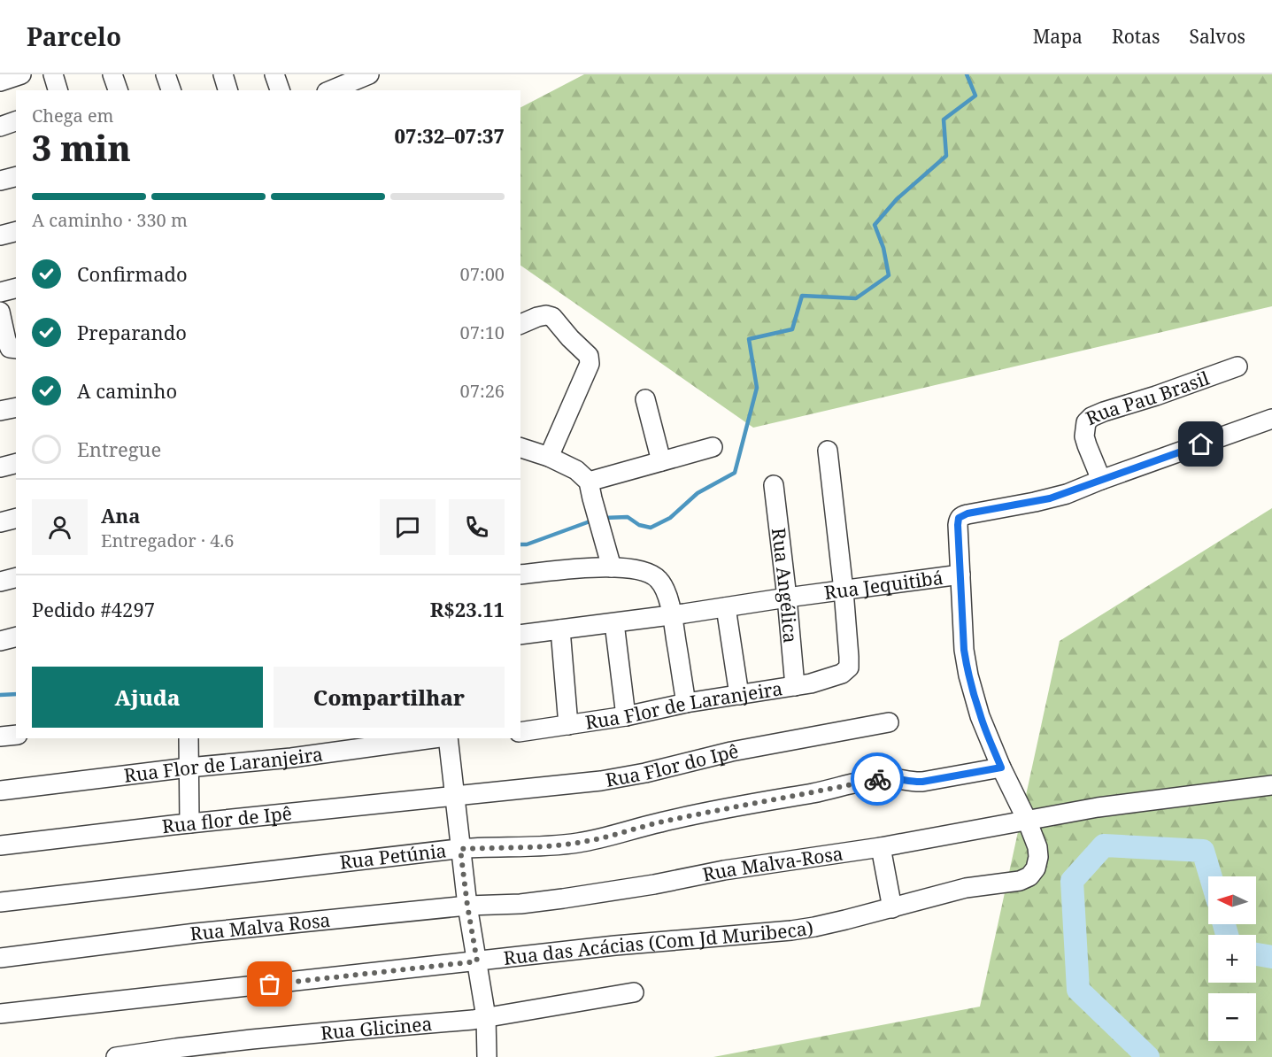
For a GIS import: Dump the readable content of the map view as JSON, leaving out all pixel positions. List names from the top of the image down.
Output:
{
  "streets": {
    "street": [
      "Rua Pau Brasil",
      "Rua Jequitibá",
      "Rua Angélica",
      "Rua Flor de Laranjeira",
      "Rua Flor do Ipê",
      "Rua flor de Ipê",
      "Rua Petúnia",
      "Rua Malva-Rosa",
      "Rua Malva Rosa",
      "Rua das Acácias (Com Jd Muribeca)",
      "Rua Glicinea"
    ]
  },
  "crossings": [
    ["Rua Pau Brasil", "Rua Jequitibá"],
    ["Rua Jequitibá", "Rua Angélica"],
    ["Rua Jequitibá", "Rua Flor de Laranjeira"],
    ["Rua Angélica", "Rua Flor de Laranjeira"],
    ["Rua Flor do Ipê", "Rua flor de Ipê"],
    ["Rua Malva-Rosa", "Rua Malva Rosa"],
    ["Rua Malva-Rosa", "Rua das Acácias (Com Jd Muribeca)"]
  ],
  "north": "left",
  "page": {
    "header": "Parcelo",
    "nav": ["Mapa", "Rotas", "Salvos"],
    "heading": ["3 min", "Chega em", "07:32–07:37"],
    "panel": [
      "Ana",
      "Entregador · 4.6",
      "Pedido #4297",
      "R$23.11"
    ],
    "bar": "A caminho · 330 m",
    "list": [
      ["Confirmado", "07:00"],
      ["Preparando", "07:10"],
      ["A caminho", "07:26"],
      "Entregue"
    ],
    "buttons": ["Ajuda", "Compartilhar"],
    "map_buttons": ["+", "−"]
  }
}
